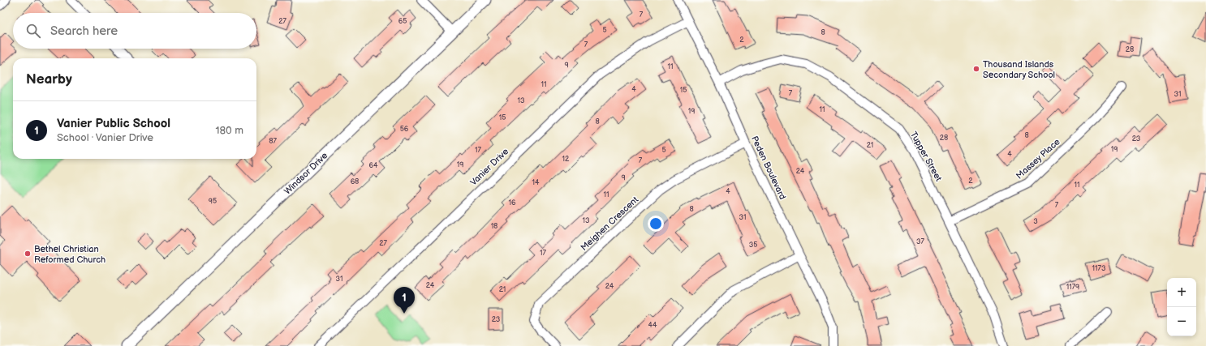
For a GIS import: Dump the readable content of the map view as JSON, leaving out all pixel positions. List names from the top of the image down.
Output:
{
  "streets": {
    "street": [
      "Tupper Street",
      "Massey Place",
      "Vanier Drive",
      "Peden Boulevard",
      "Windsor Drive",
      "Meighen Crescent"
    ]
  },
  "crossings": [
    ["Tupper Street", "Massey Place"],
    ["Tupper Street", "Peden Boulevard"],
    ["Vanier Drive", "Peden Boulevard"],
    ["Peden Boulevard", "Meighen Crescent"]
  ],
  "places": ["Thousand Islands Secondary School", "Bethel Christian Reformed Church"],
  "house_numbers": [
    "7",
    "27",
    "65",
    "5",
    "8",
    "2",
    "7",
    "28",
    "9",
    "11",
    "11",
    "4",
    "15",
    "7",
    "31",
    "13",
    "11",
    "19",
    "15",
    "8",
    "56",
    "8",
    "28",
    "23",
    "87",
    "21",
    "19",
    "17",
    "5",
    "4",
    "12",
    "7",
    "19",
    "64",
    "24",
    "9",
    "2",
    "68",
    "14",
    "11",
    "4",
    "11",
    "95",
    "16",
    "7",
    "8",
    "31",
    "13",
    "3",
    "18",
    "37",
    "27",
    "35",
    "17",
    "1173",
    "31",
    "24",
    "24",
    "1179",
    "21",
    "23",
    "44"
  ],
  "page": {
    "search": "Search here",
    "heading": "Nearby",
    "list": [
      {
        "mark": "1",
        "name": "Vanier Public School",
        "note": "School · Vanier Drive",
        "value": "180 m"
      }
    ],
    "map_buttons": ["+", "−"],
    "pins": "1"
  }
}
